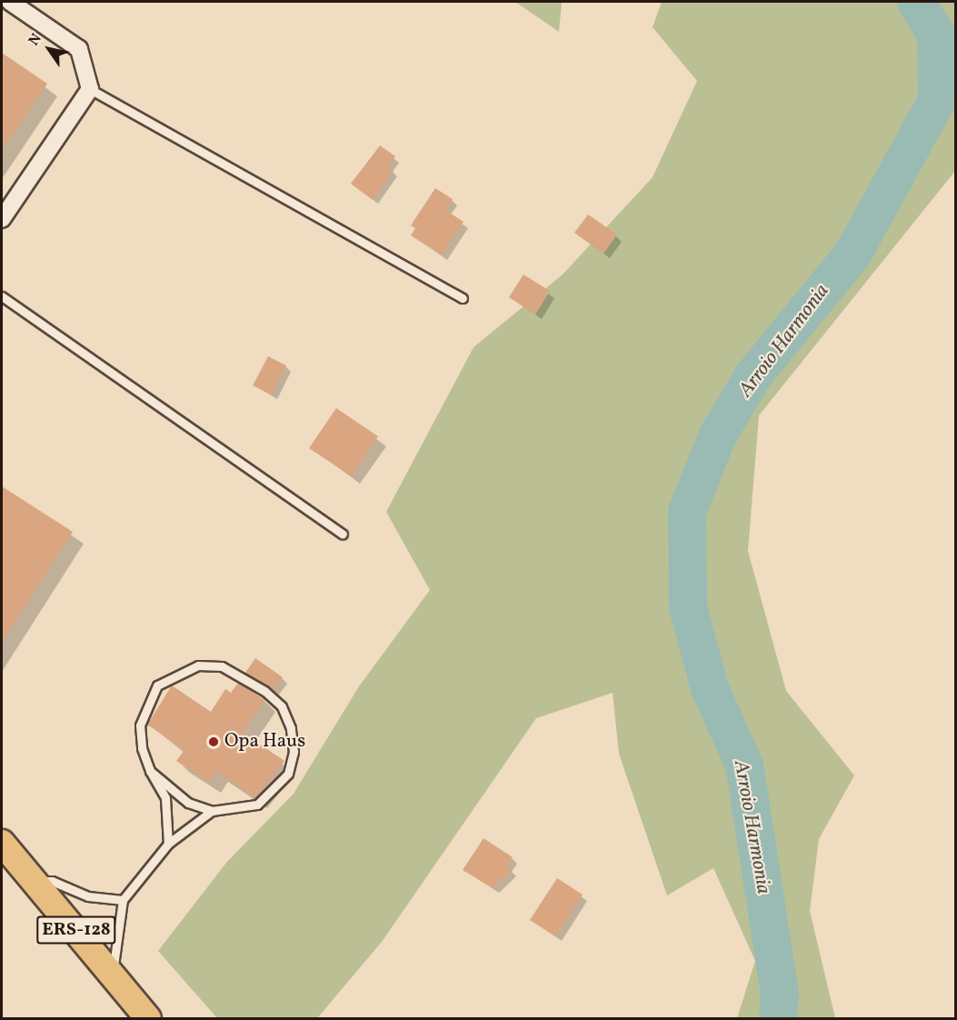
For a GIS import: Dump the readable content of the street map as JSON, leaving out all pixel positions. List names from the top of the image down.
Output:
{
  "streets": {
    "main road": ["ERS-128"]
  },
  "water": ["Arroio Harmonia"],
  "places": ["Opa Haus"],
  "north": "top left"
}
